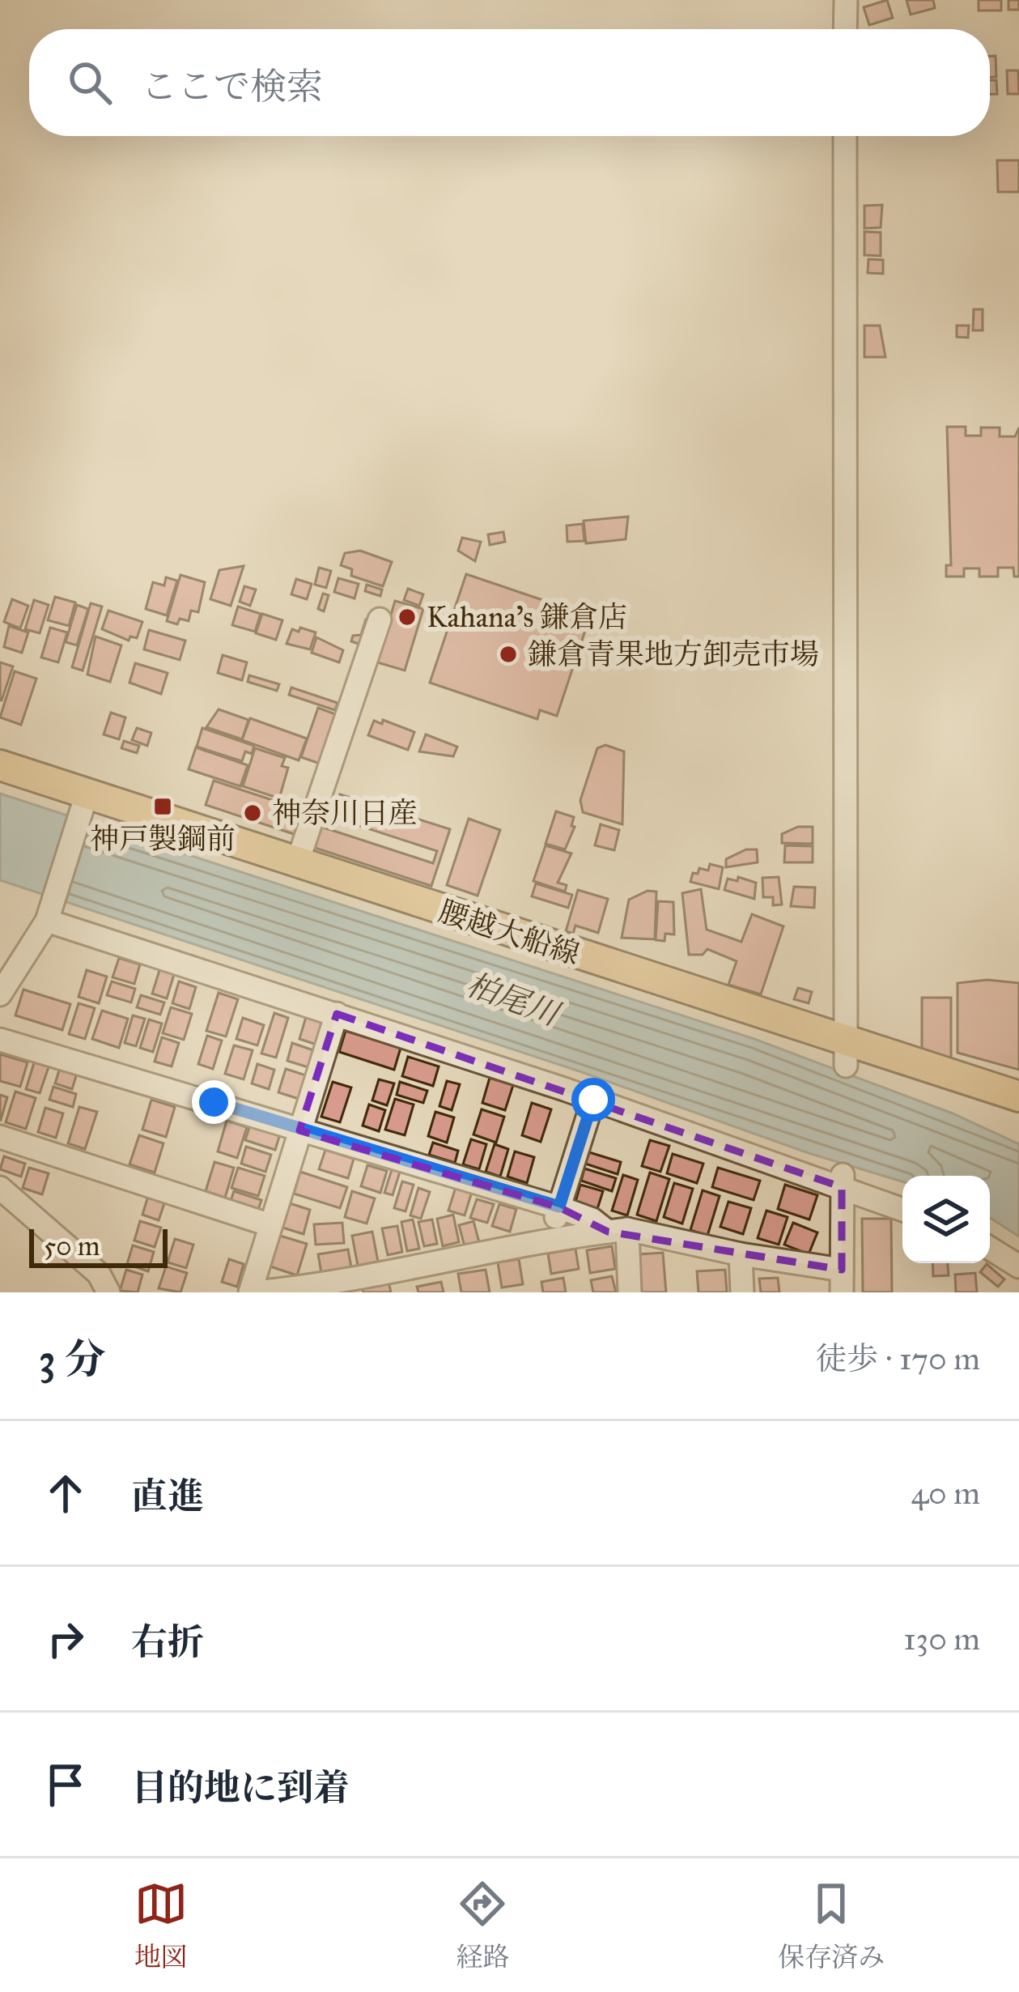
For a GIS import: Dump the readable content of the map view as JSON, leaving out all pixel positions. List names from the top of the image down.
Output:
{
  "streets": {
    "main road": ["腰越大船線"]
  },
  "water": ["柏尾川"],
  "places": {
    "other": ["Kahana’s 鎌倉店", "鎌倉青果地方卸売市場", "神奈川日産"],
    "transit": ["神戸製鋼前"]
  },
  "scale_bar": "50 m",
  "page": {
    "search": "ここで検索",
    "scale": "50 m",
    "heading": ["3 分", "徒歩 · 170 m"],
    "list": [
      ["直進", "40 m"],
      ["右折", "130 m"],
      "目的地に到着"
    ],
    "nav": ["地図", "経路", "保存済み"]
  }
}
